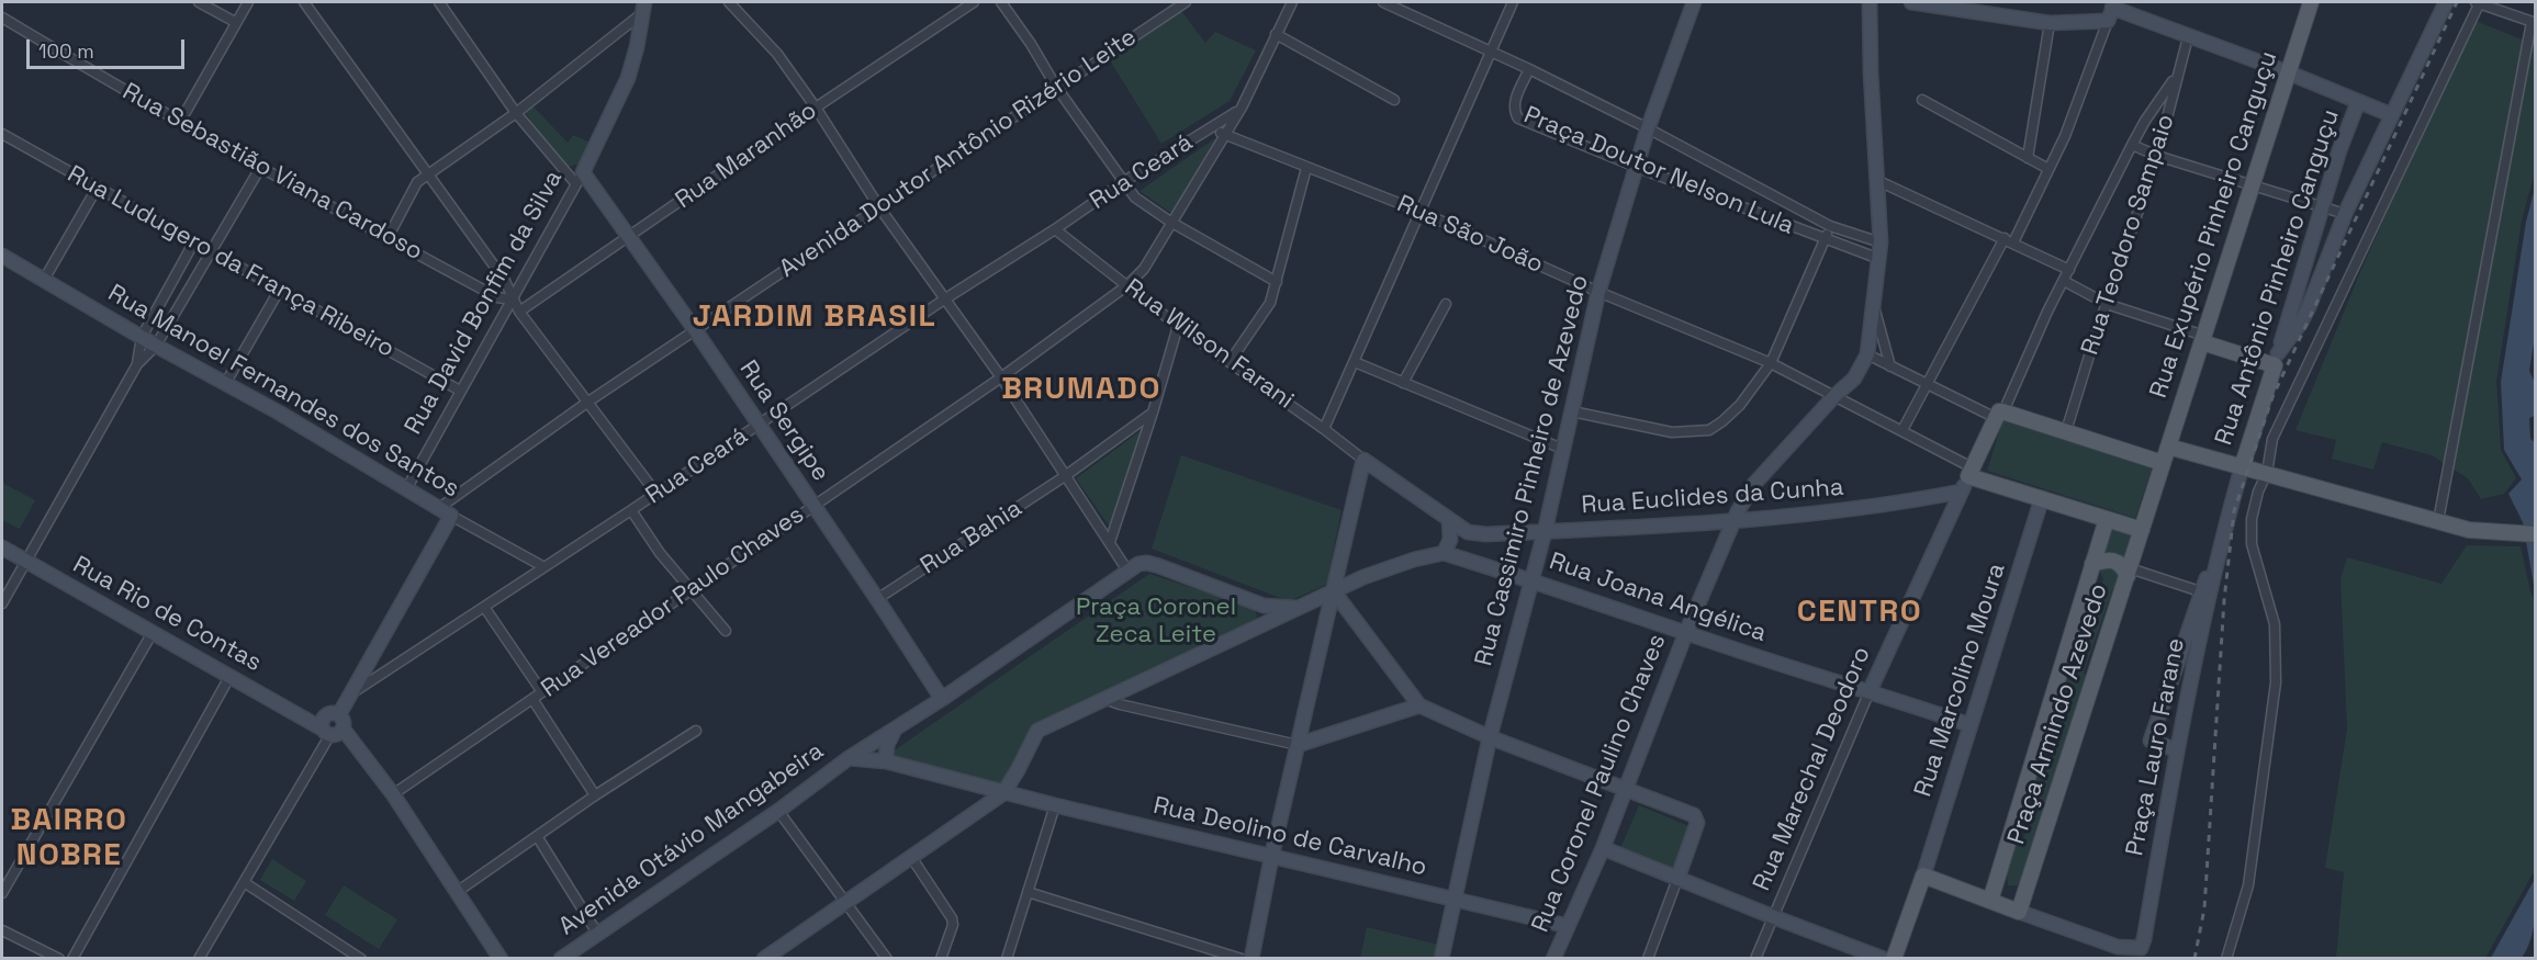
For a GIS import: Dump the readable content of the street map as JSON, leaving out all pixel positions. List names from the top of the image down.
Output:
{
  "streets": {
    "main road": ["Rua Exupério Pinheiro Canguçu", "Rua Antônio Pinheiro Canguçu", "Praça Armindo Azevedo"],
    "street": [
      "Avenida Doutor Antônio Rizério Leite",
      "Rua Maranhão",
      "Praça Doutor Nelson Lula",
      "Rua Sebastião Viana Cardoso",
      "Rua Ceará",
      "Rua São João",
      "Rua Teodoro Sampaio",
      "Rua Ludugero da França Ribeiro",
      "Rua David Bonfim da Silva",
      "Rua Wilson Farani",
      "Rua Manoel Fernandes dos Santos",
      "Rua Sergipe",
      "Rua Cassimiro Pinheiro de Azevedo",
      "Rua Euclides da Cunha",
      "Rua Bahia",
      "Rua Joana Angélica",
      "Rua Vereador Paulo Chaves",
      "Rua Rio de Contas",
      "Rua Marcolino Moura",
      "Praça Lauro Farane",
      "Rua Marechal Deodoro",
      "Rua Coronel Paulino Chaves",
      "Rua Deolino de Carvalho",
      "Avenida Otávio Mangabeira"
    ]
  },
  "crossings": [
    ["Avenida Doutor Antônio Rizério Leite", "Rua Manoel Fernandes dos Santos"],
    ["Avenida Doutor Antônio Rizério Leite", "Rua Sergipe"],
    ["Rua Maranhão", "Rua Sergipe"],
    ["Praça Doutor Nelson Lula", "Rua Cassimiro Pinheiro de Azevedo"],
    ["Rua Sebastião Viana Cardoso", "Rua David Bonfim da Silva"],
    ["Rua Ceará", "Rua São João"],
    ["Rua Ceará", "Rua Wilson Farani"],
    ["Rua Ceará", "Rua Manoel Fernandes dos Santos"],
    ["Rua Ceará", "Rua Sergipe"],
    ["Rua Ceará", "Rua Vereador Paulo Chaves"],
    ["Rua Exupério Pinheiro Canguçu", "Praça Armindo Azevedo"],
    ["Rua São João", "Rua Cassimiro Pinheiro de Azevedo"],
    ["Rua São João", "Rua Vereador Paulo Chaves"],
    ["Rua São João", "Rua Marechal Deodoro"],
    ["Rua São João", "Rua Coronel Paulino Chaves"],
    ["Rua Ludugero da França Ribeiro", "Rua David Bonfim da Silva"],
    ["Rua Antônio Pinheiro Canguçu", "Praça Lauro Farane"],
    ["Rua David Bonfim da Silva", "Rua Manoel Fernandes dos Santos"],
    ["Rua David Bonfim da Silva", "Rua Sergipe"],
    ["Rua Wilson Farani", "Rua Vereador Paulo Chaves"],
    ["Rua Sergipe", "Rua Bahia"],
    ["Rua Sergipe", "Rua Vereador Paulo Chaves"],
    ["Rua Cassimiro Pinheiro de Azevedo", "Rua Euclides da Cunha"],
    ["Rua Cassimiro Pinheiro de Azevedo", "Rua Joana Angélica"],
    ["Rua Cassimiro Pinheiro de Azevedo", "Rua Deolino de Carvalho"],
    ["Rua Euclides da Cunha", "Rua Marechal Deodoro"],
    ["Rua Euclides da Cunha", "Rua Coronel Paulino Chaves"],
    ["Rua Joana Angélica", "Rua Marcolino Moura"],
    ["Rua Joana Angélica", "Rua Marechal Deodoro"],
    ["Rua Joana Angélica", "Rua Coronel Paulino Chaves"],
    ["Rua Vereador Paulo Chaves", "Rua Rio de Contas"],
    ["Rua Coronel Paulino Chaves", "Rua Deolino de Carvalho"]
  ],
  "districts": [
    "JARDIM BRASIL",
    "BRUMADO",
    "CENTRO",
    "BAIRRO NOBRE"
  ],
  "parks": ["Praça Coronel Zeca Leite"],
  "scale_bar": "100 m"
}
